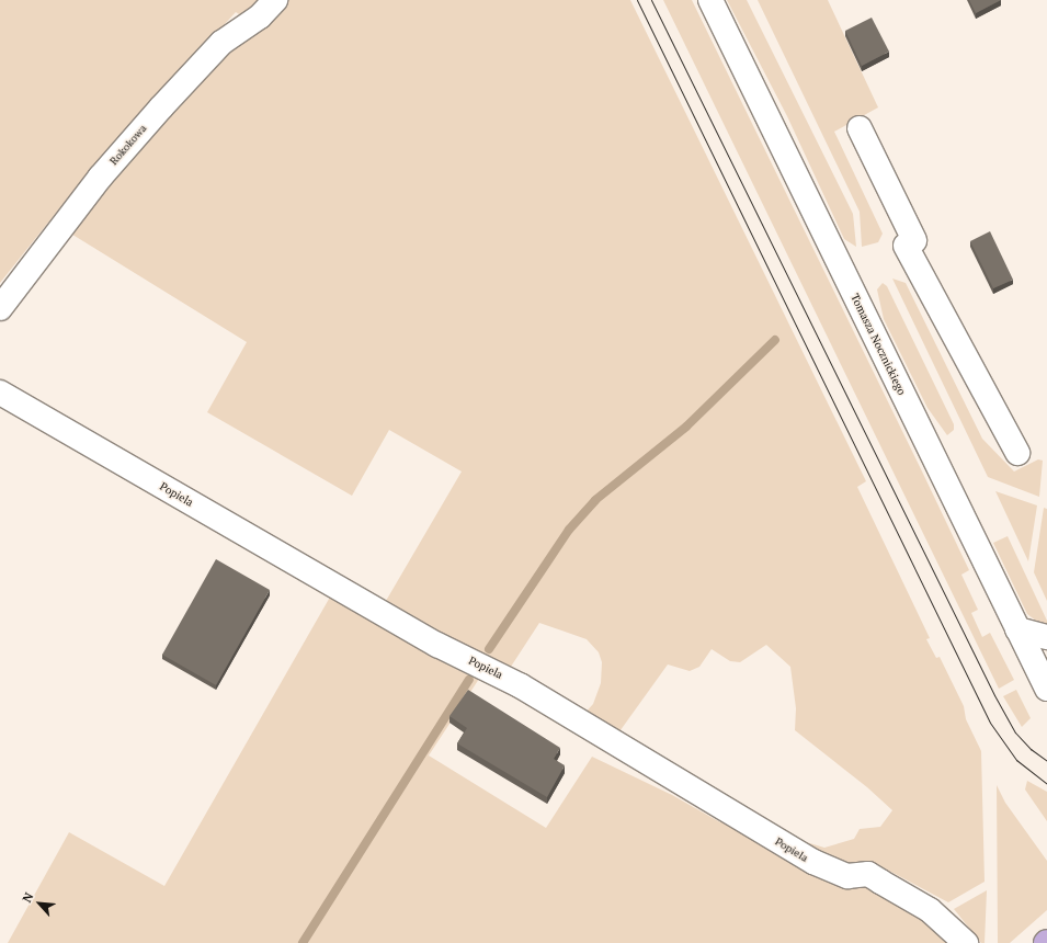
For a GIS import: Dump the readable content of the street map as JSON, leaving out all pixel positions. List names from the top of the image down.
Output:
{
  "streets": {
    "street": ["Rokokowa", "Tomasza Nocznickiego", "Popiela"]
  },
  "north": "top left"
}
